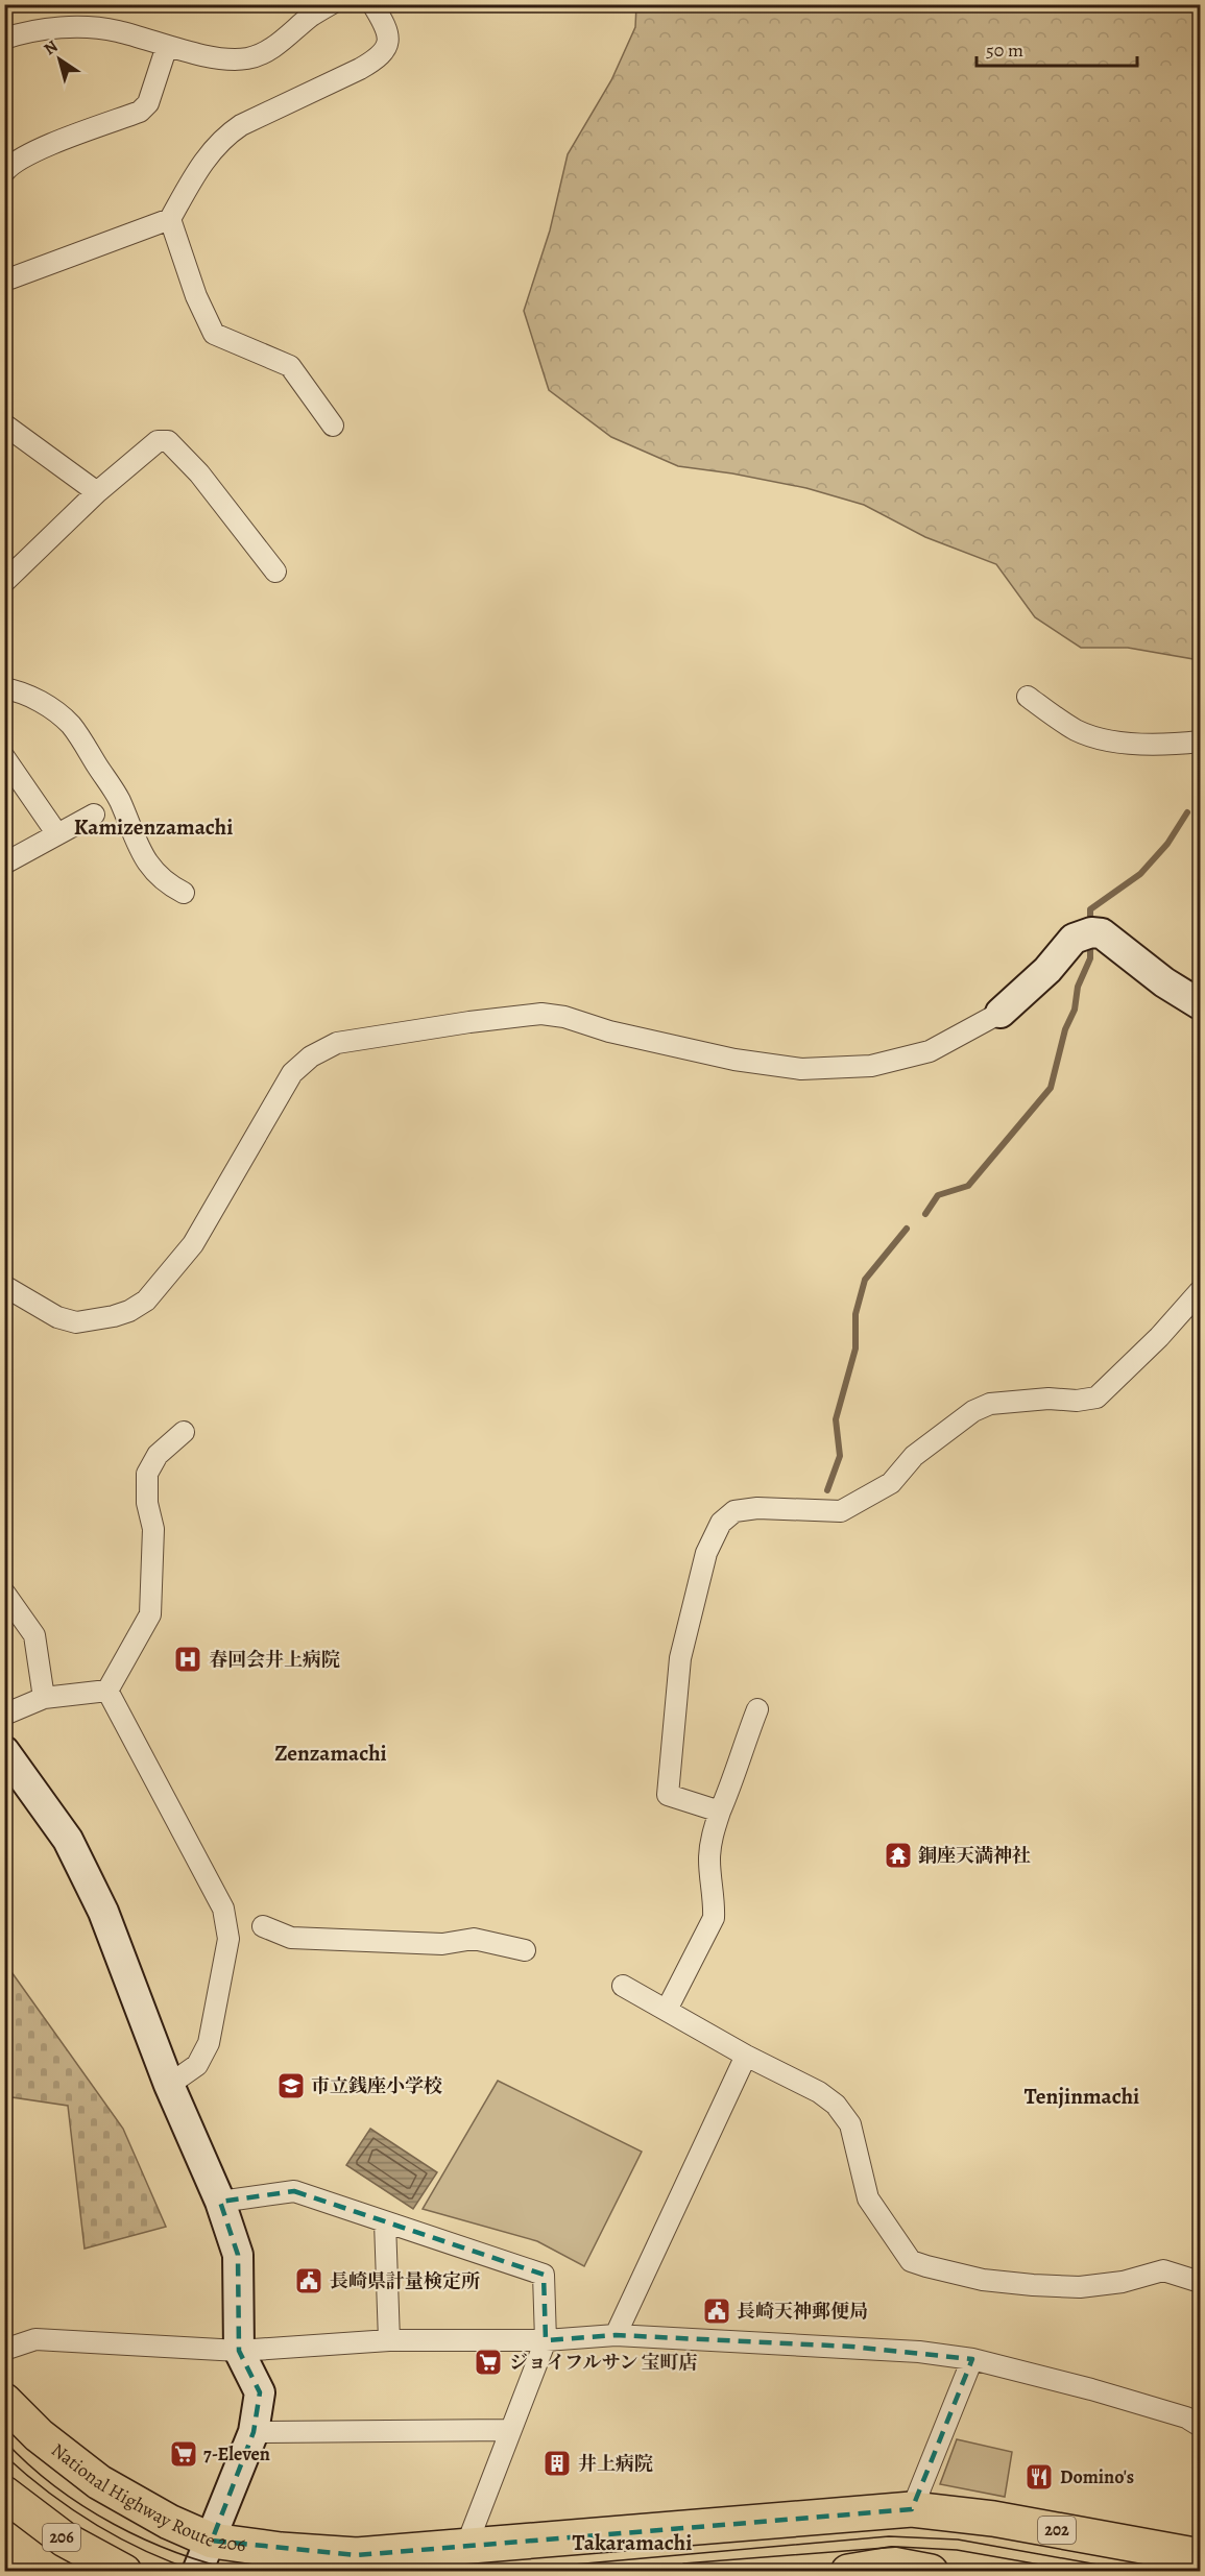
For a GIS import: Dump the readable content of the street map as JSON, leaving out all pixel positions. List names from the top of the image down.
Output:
{
  "streets": {
    "highway": ["National Highway Route 206", "202", "206"]
  },
  "crossings": [
    ["National Highway Route 206", "202"]
  ],
  "districts": [
    "Kamizenzamachi",
    "Zenzamachi",
    "Tenjinmachi",
    "Takaramachi"
  ],
  "places": {
    "hospital": ["春回会井上病院"],
    "temple": ["銅座天満神社"],
    "school or university": ["市立銭座小学校"],
    "public building": ["長崎県計量検定所", "長崎天神郵便局"],
    "supermarket": ["ジョイフルサン 宝町店", "7-Eleven"],
    "building": ["井上病院"],
    "restaurant": ["Domino's"]
  },
  "scale_bar": "50 m",
  "north": "top left"
}
